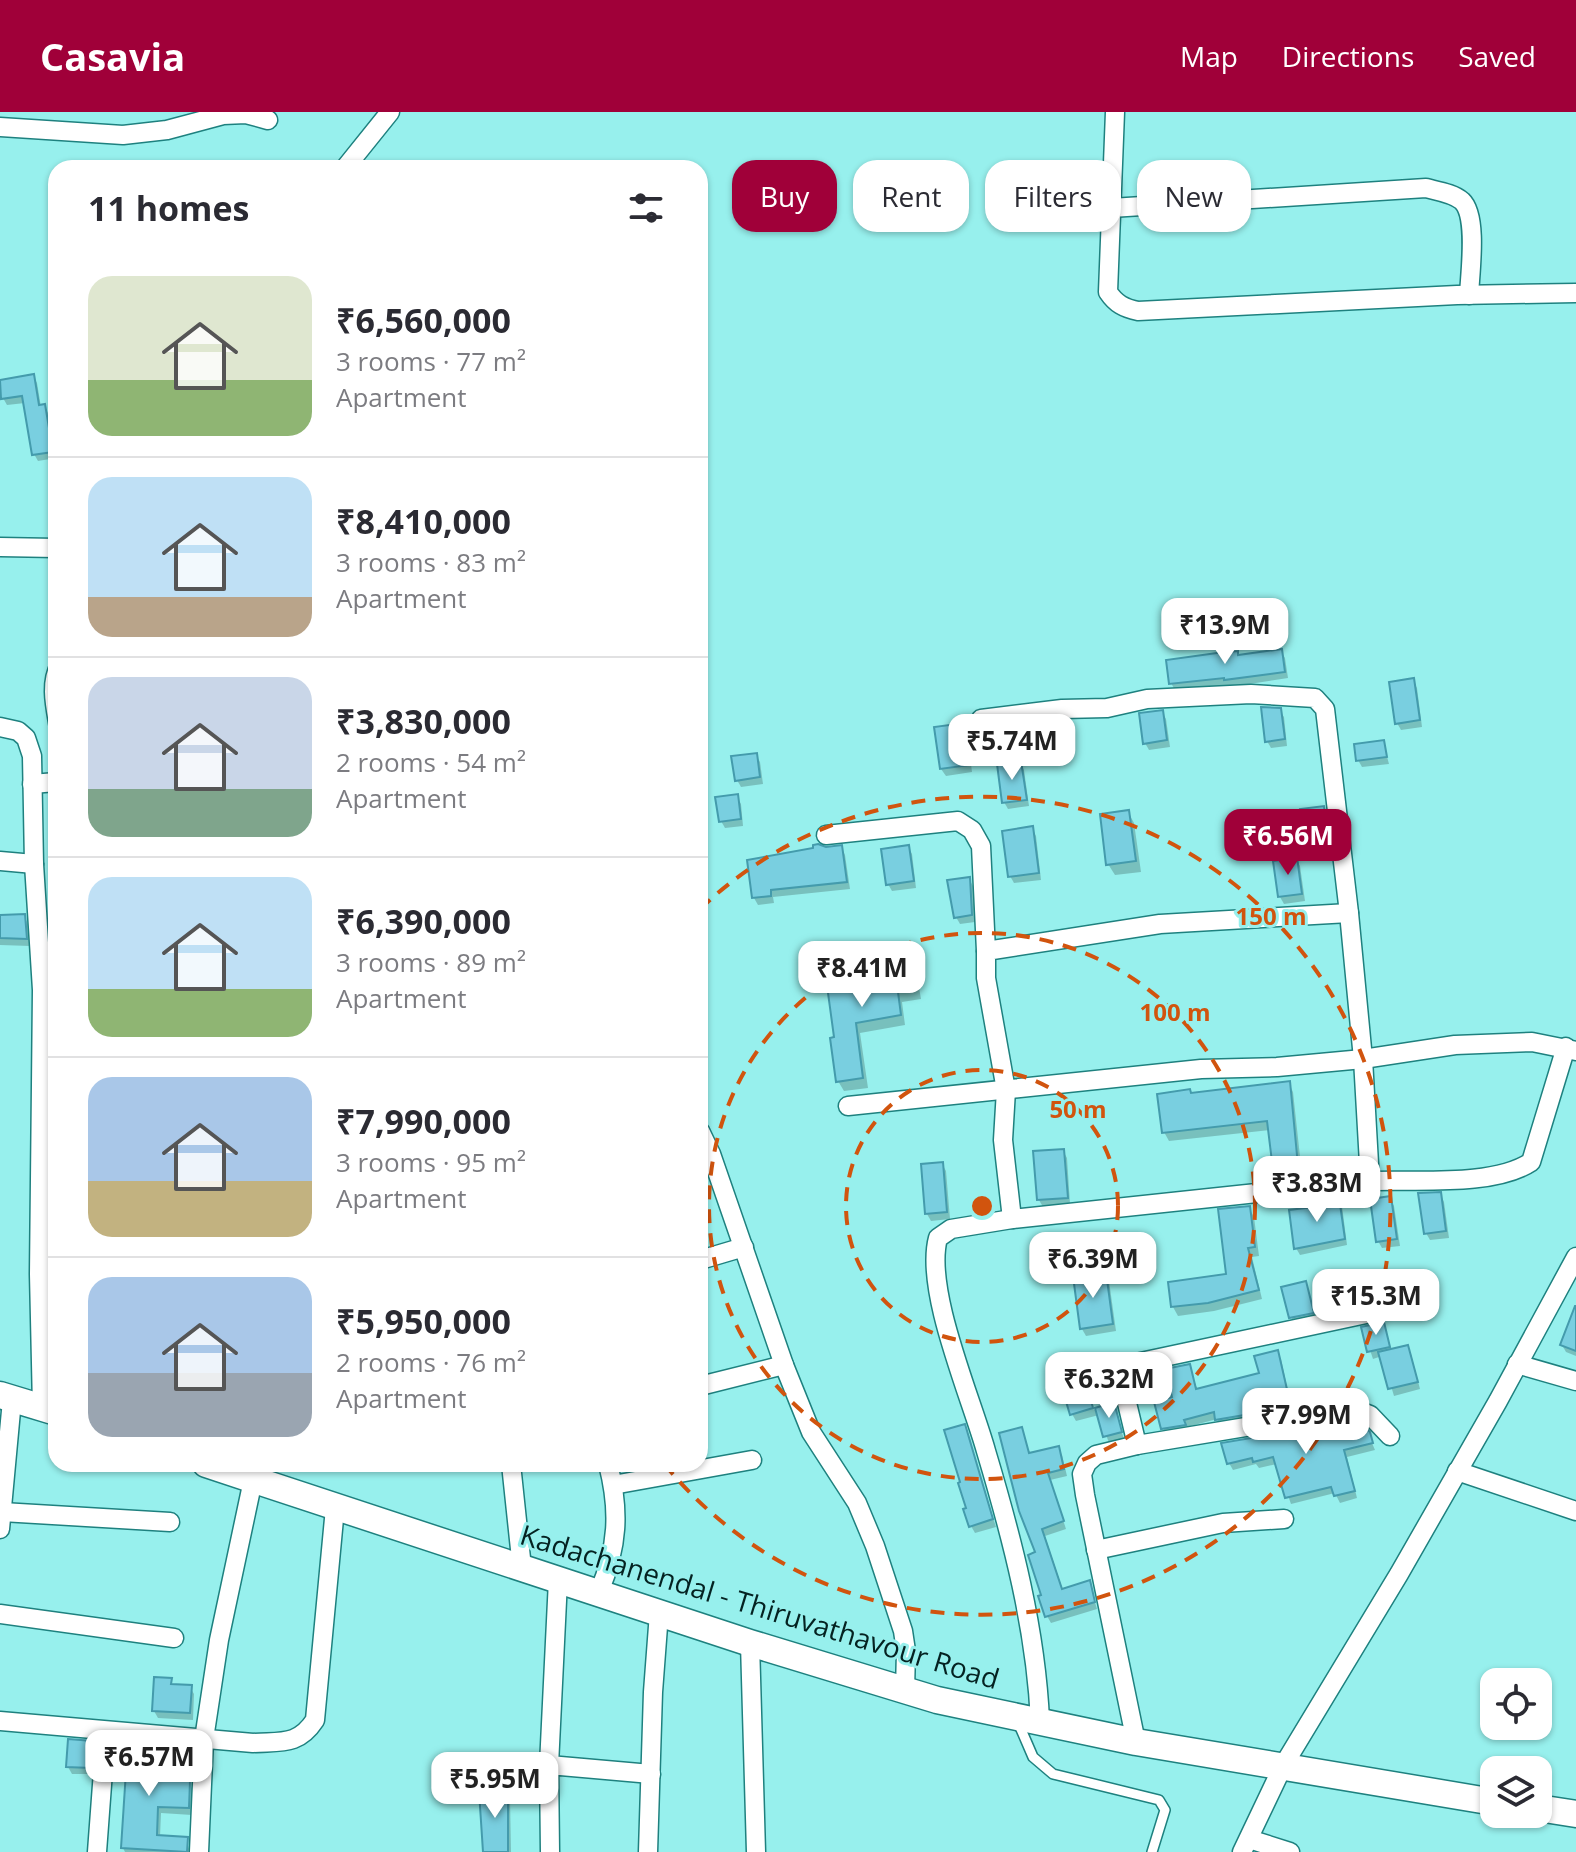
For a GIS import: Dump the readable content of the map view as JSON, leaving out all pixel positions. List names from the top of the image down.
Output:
{
  "streets": {
    "main road": ["Kadachanendal - Thiruvathavour Road"]
  },
  "page": {
    "header": "Casavia",
    "nav": ["Map", "Directions", "Saved"],
    "chip": [
      "Buy",
      "Rent",
      "Filters",
      "New"
    ],
    "heading": "11 homes",
    "list": [
      {
        "name": "₹6,560,000",
        "note": "3 rooms · 77 m² · Apartment"
      },
      {
        "name": "₹8,410,000",
        "note": "3 rooms · 83 m² · Apartment"
      },
      {
        "name": "₹3,830,000",
        "note": "2 rooms · 54 m² · Apartment"
      },
      {
        "name": "₹6,390,000",
        "note": "3 rooms · 89 m² · Apartment"
      },
      {
        "name": "₹7,990,000",
        "note": "3 rooms · 95 m² · Apartment"
      },
      {
        "name": "₹5,950,000",
        "note": "2 rooms · 76 m² · Apartment"
      }
    ],
    "price": [
      "₹13.9M",
      "₹5.74M",
      "₹6.56M",
      "₹8.41M",
      "₹3.83M",
      "₹6.39M",
      "₹15.3M",
      "₹6.32M",
      "₹7.99M",
      "₹6.57M",
      "₹5.95M"
    ]
  },
  "rings": ["150 m", "100 m", "50 m"]
}
